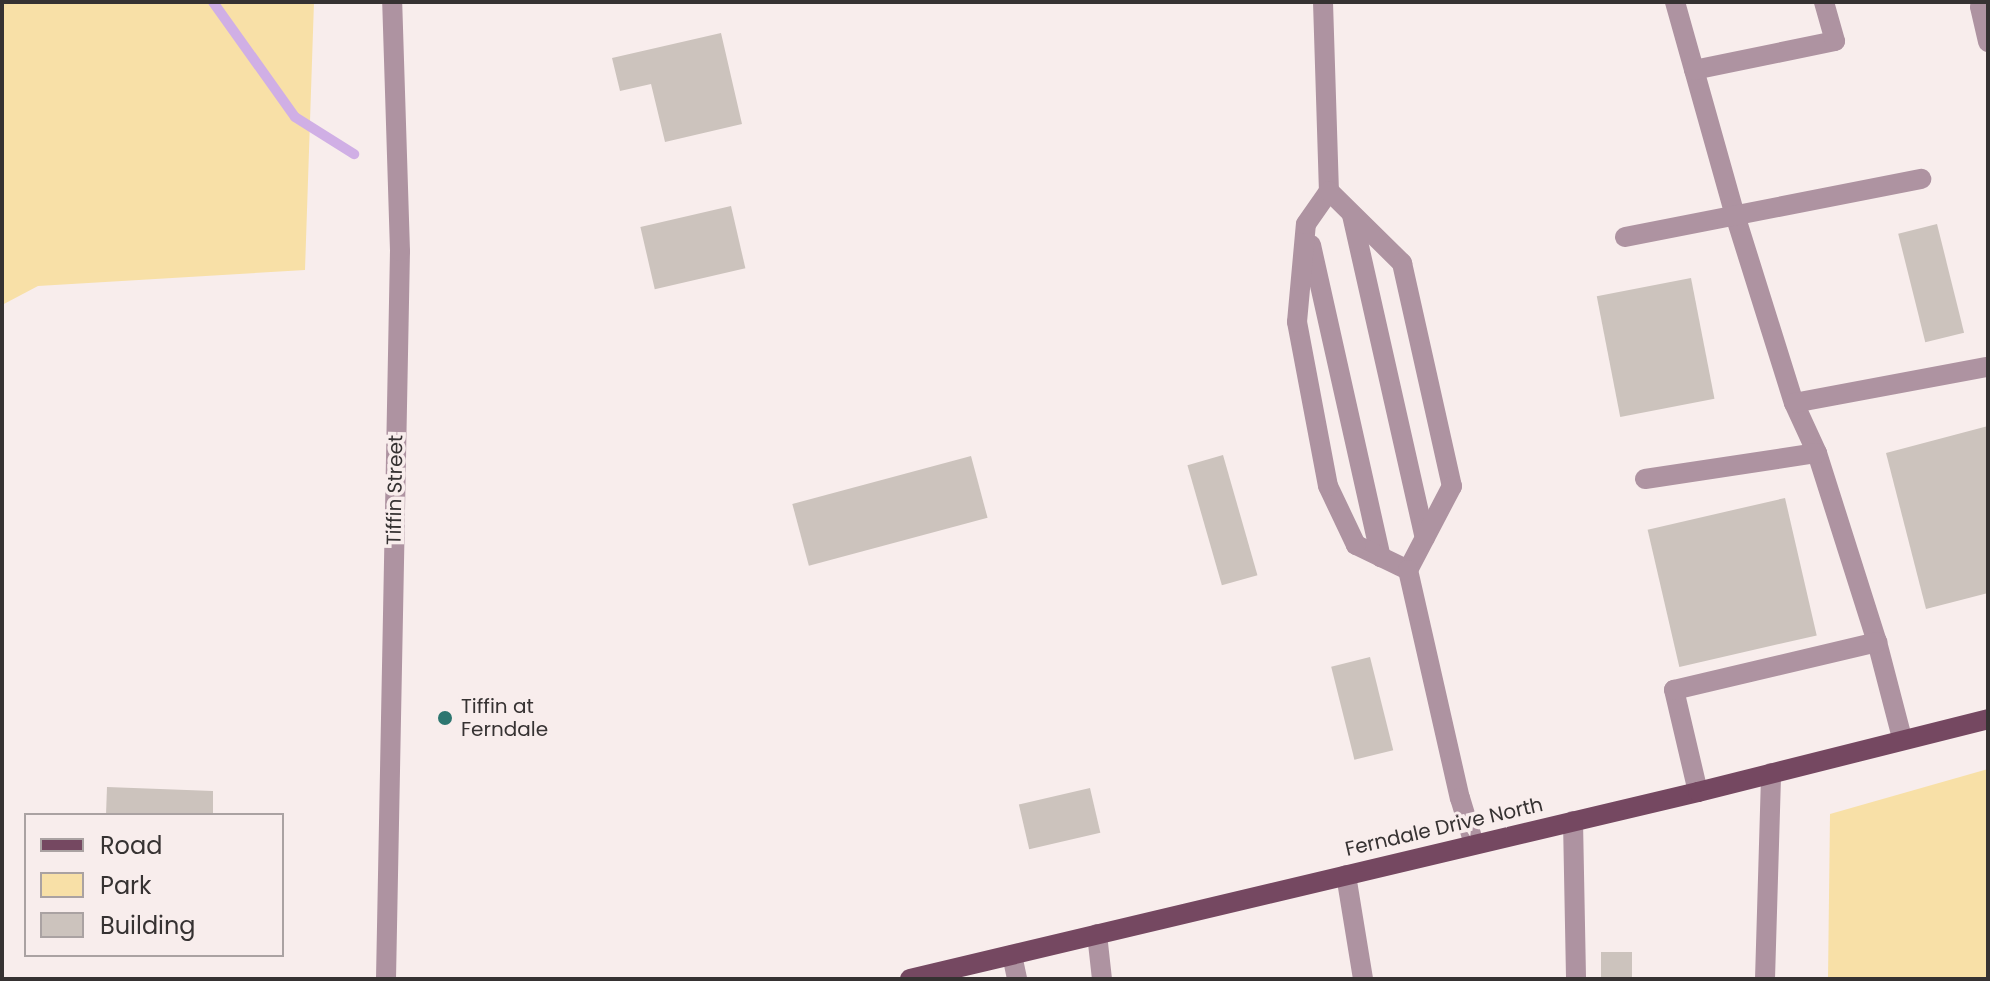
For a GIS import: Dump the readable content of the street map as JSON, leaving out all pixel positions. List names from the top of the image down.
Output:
{
  "streets": {
    "main road": ["Ferndale Drive North"],
    "street": ["Tiffin Street"]
  },
  "places": ["Tiffin at Ferndale"],
  "legend": ["Road", "Park", "Building"]
}
